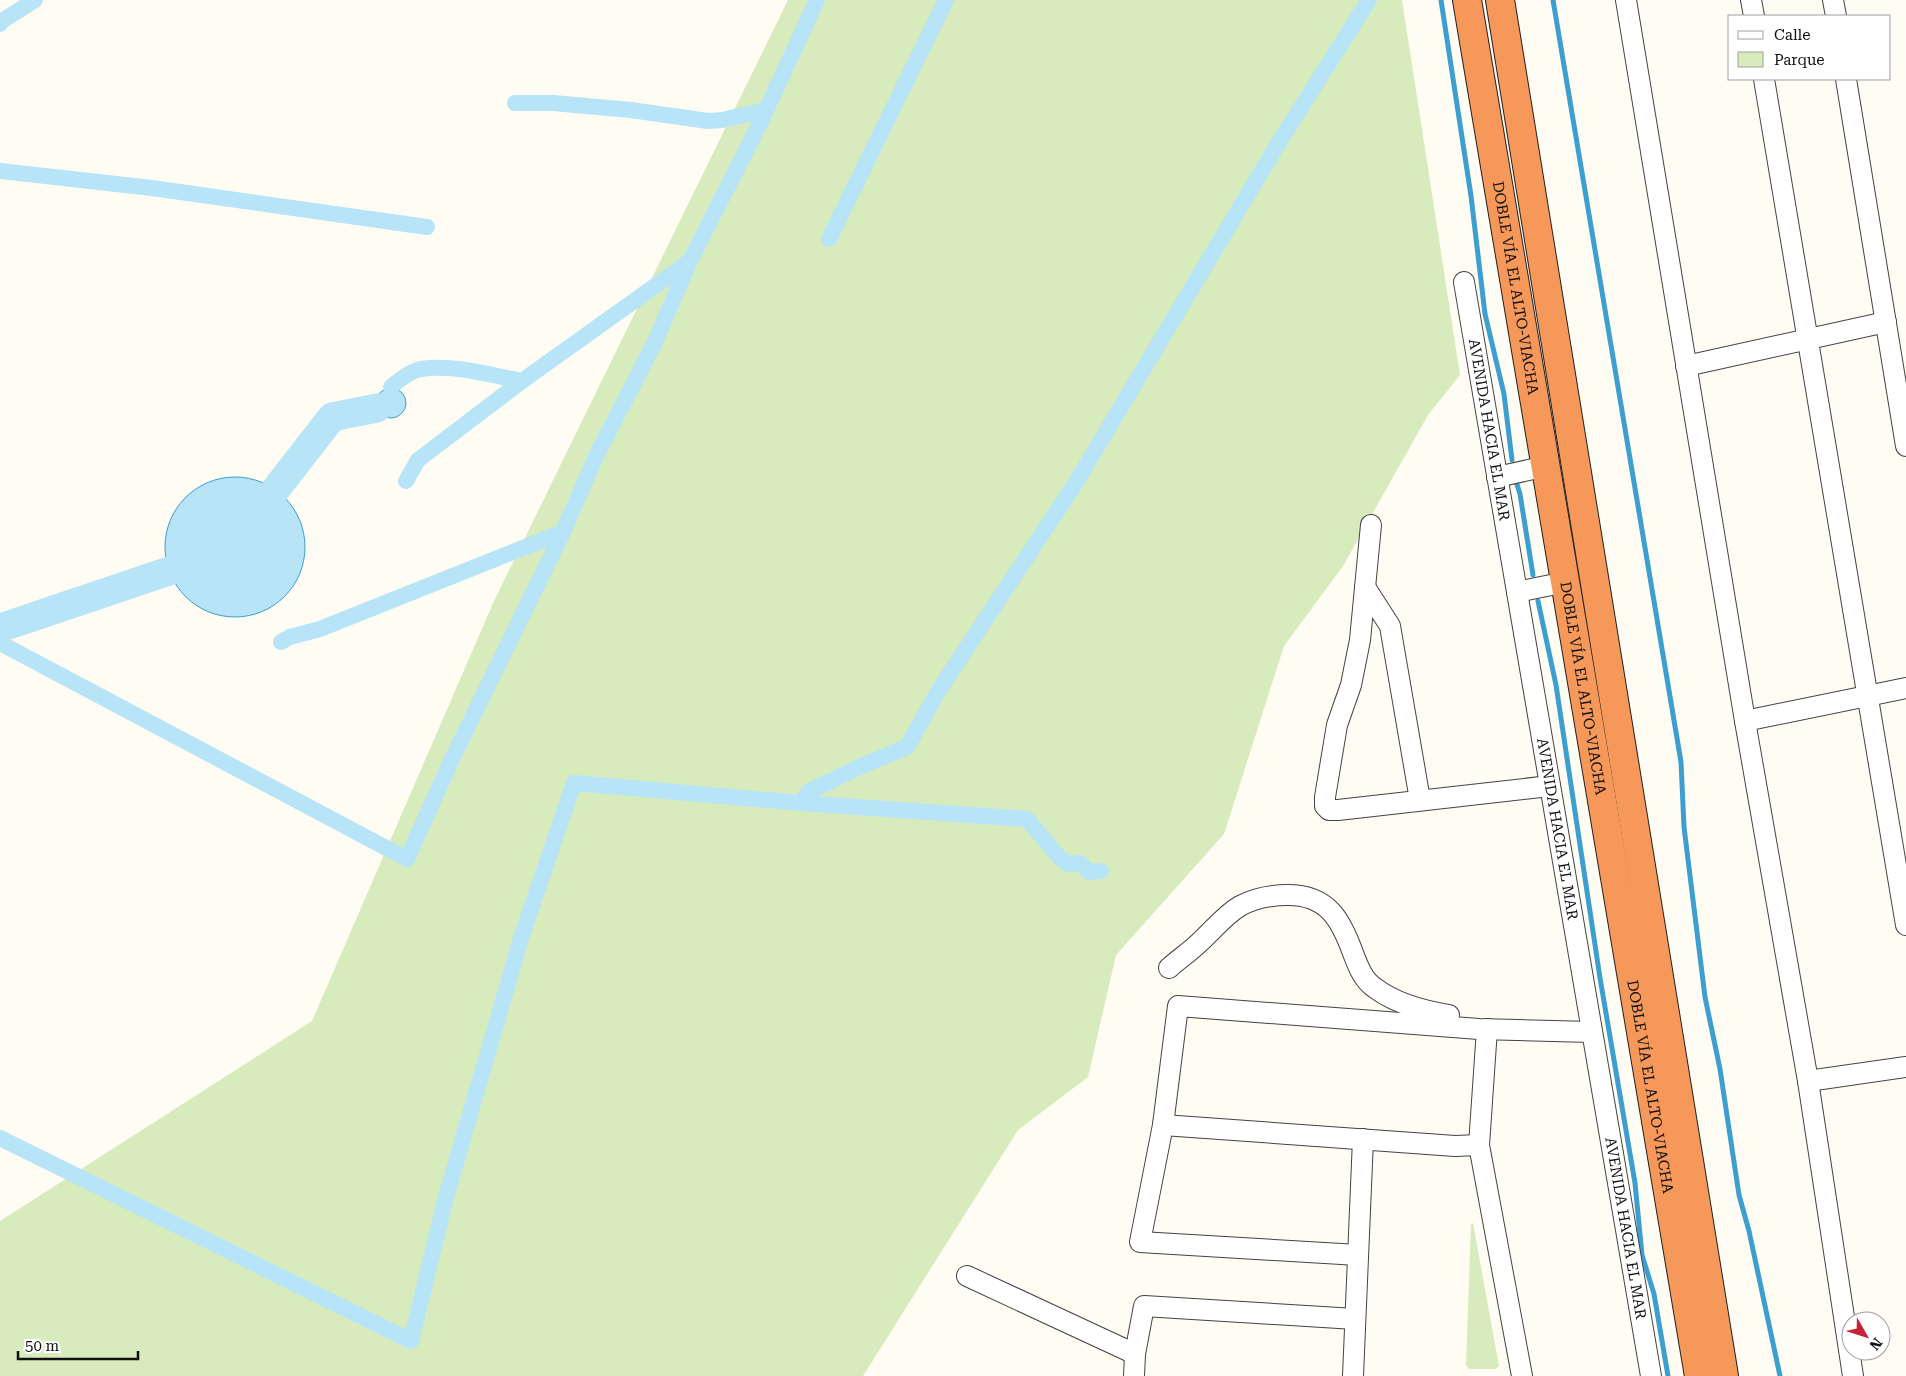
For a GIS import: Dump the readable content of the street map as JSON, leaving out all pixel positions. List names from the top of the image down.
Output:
{
  "streets": {
    "highway": ["DOBLE VÍA EL ALTO-VIACHA"],
    "street": ["AVENIDA HACIA EL MAR"]
  },
  "legend": ["Calle", "Parque"],
  "scale_bar": "50 m",
  "north": "bottom right"
}
